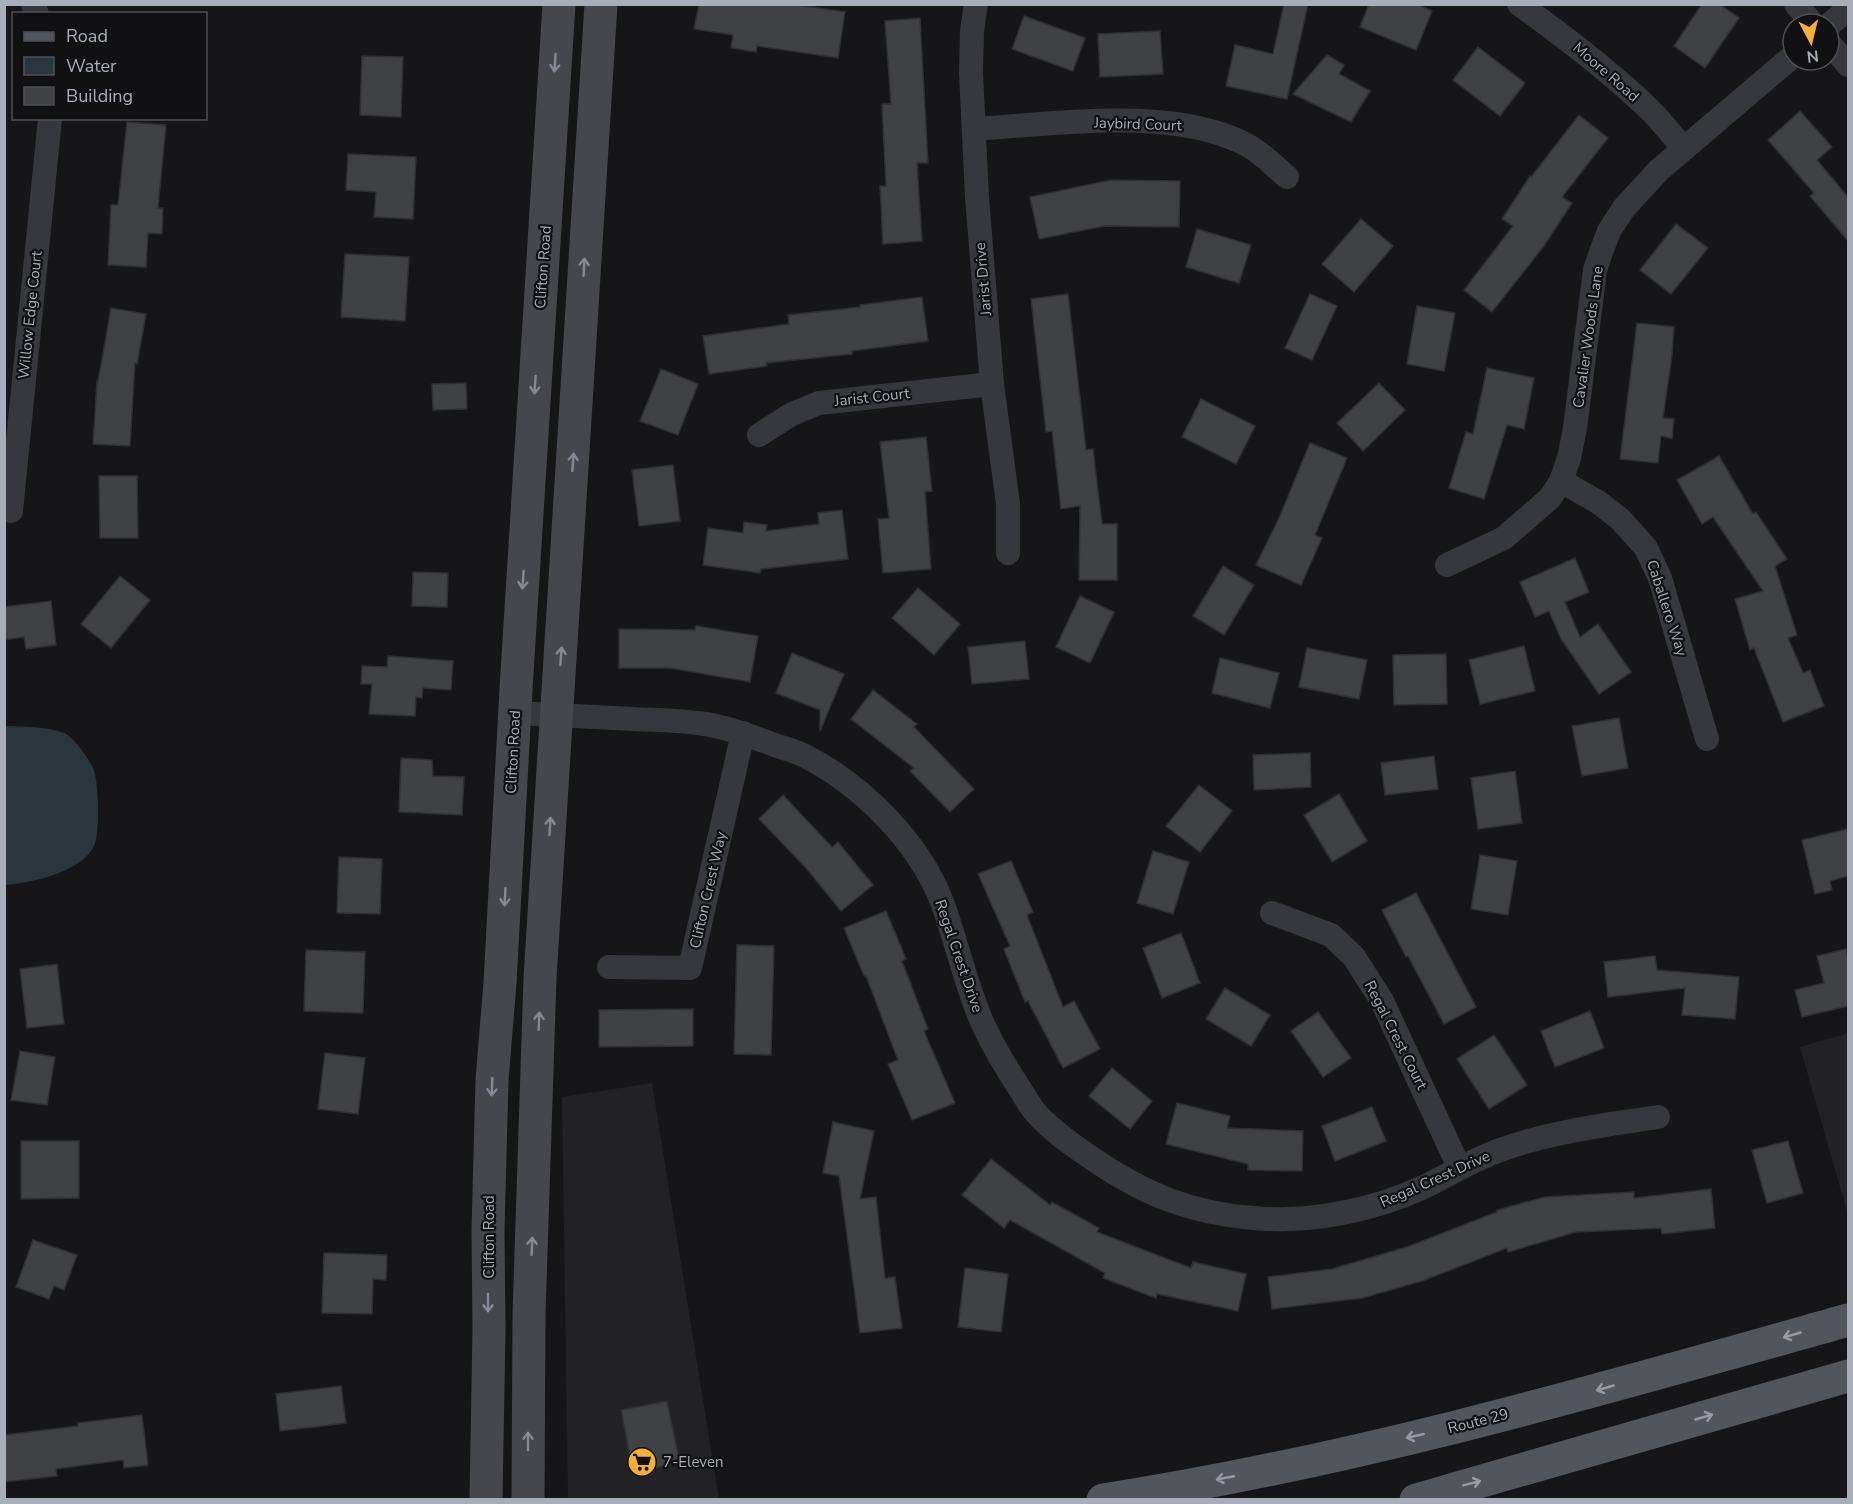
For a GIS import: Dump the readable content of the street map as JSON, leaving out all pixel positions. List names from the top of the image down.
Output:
{
  "streets": {
    "main road": ["Clifton Road", "Route 29"],
    "street": [
      "Moore Road",
      "Jaybird Court",
      "Jarist Drive",
      "Willow Edge Court",
      "Cavalier Woods Lane",
      "Jarist Court",
      "Caballero Way",
      "Clifton Crest Way",
      "Regal Crest Drive",
      "Regal Crest Court"
    ]
  },
  "crossings": [
    ["Moore Road", "Cavalier Woods Lane"],
    ["Jaybird Court", "Jarist Drive"],
    ["Clifton Road", "Regal Crest Drive"],
    ["Jarist Drive", "Jarist Court"],
    ["Cavalier Woods Lane", "Caballero Way"],
    ["Clifton Crest Way", "Regal Crest Drive"],
    ["Regal Crest Drive", "Regal Crest Court"]
  ],
  "places": {
    "supermarket": ["7-Eleven"]
  },
  "legend": ["Road", "Water", "Building"],
  "north": "bottom"
}
